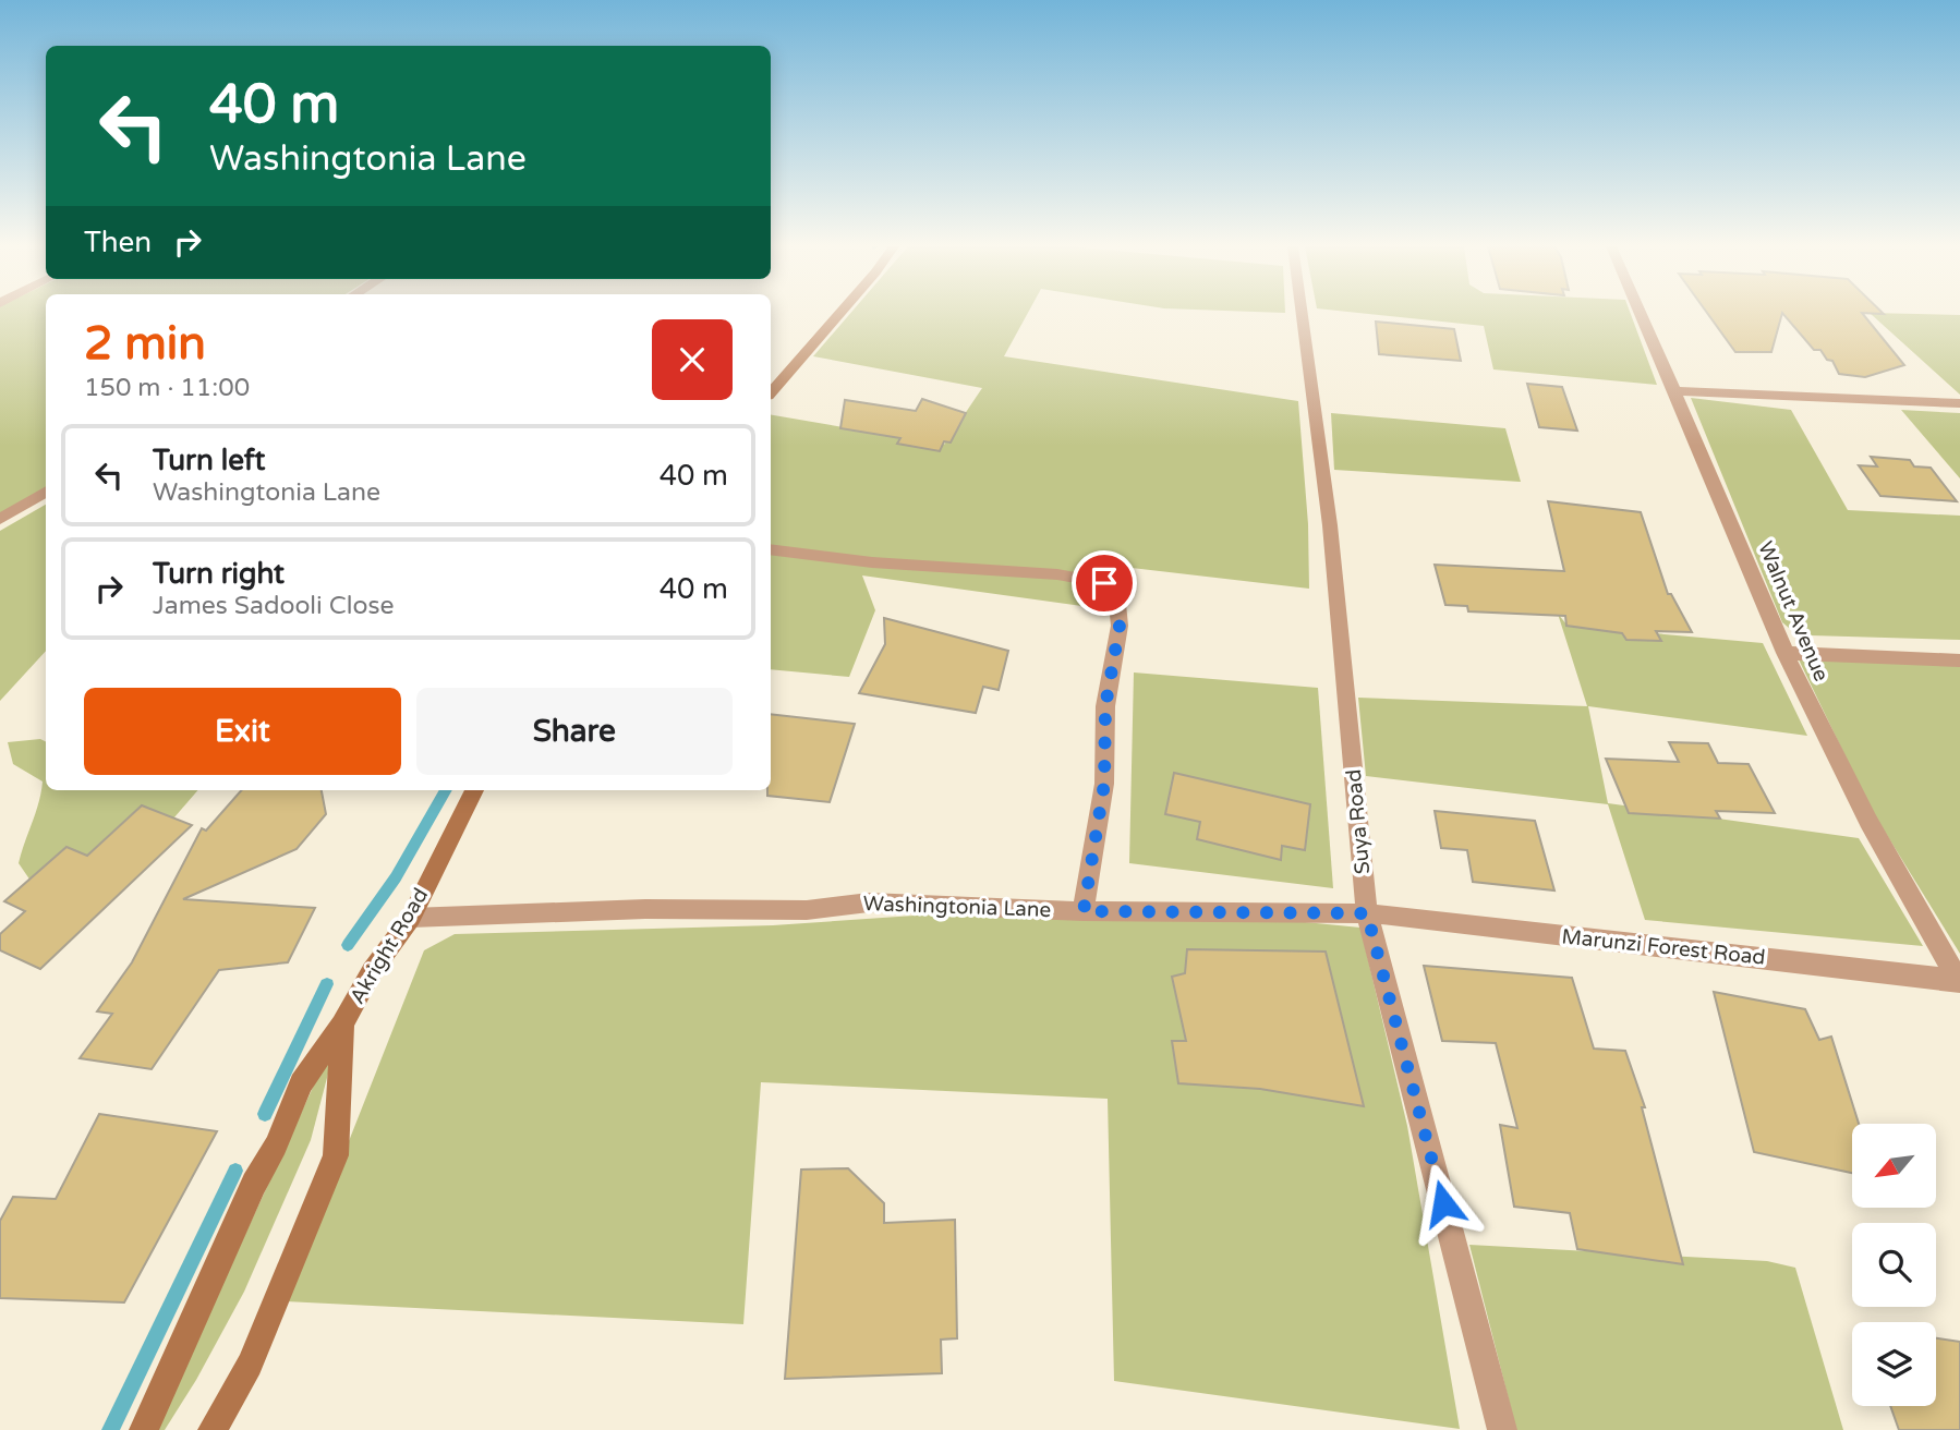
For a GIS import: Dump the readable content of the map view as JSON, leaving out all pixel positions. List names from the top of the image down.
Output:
{
  "streets": {
    "street": [
      "Walnut Avenue",
      "Suya Road",
      "Washingtonia Lane",
      "Akright Road",
      "Marunzi Forest Road"
    ]
  },
  "crossings": [
    ["Walnut Avenue", "Marunzi Forest Road"],
    ["Suya Road", "Washingtonia Lane"],
    ["Suya Road", "Marunzi Forest Road"],
    ["Washingtonia Lane", "Akright Road"],
    ["Washingtonia Lane", "Marunzi Forest Road"]
  ],
  "north": "bottom left",
  "page": {
    "turn": ["40 m", "Washingtonia Lane"],
    "then": "Then",
    "heading": ["2 min", "150 m · 11:00"],
    "list": [
      {
        "name": "Turn left",
        "note": "Washingtonia Lane",
        "value": "40 m"
      },
      {
        "name": "Turn right",
        "note": "James Sadooli Close",
        "value": "40 m"
      }
    ],
    "buttons": ["Exit", "Share"]
  }
}
